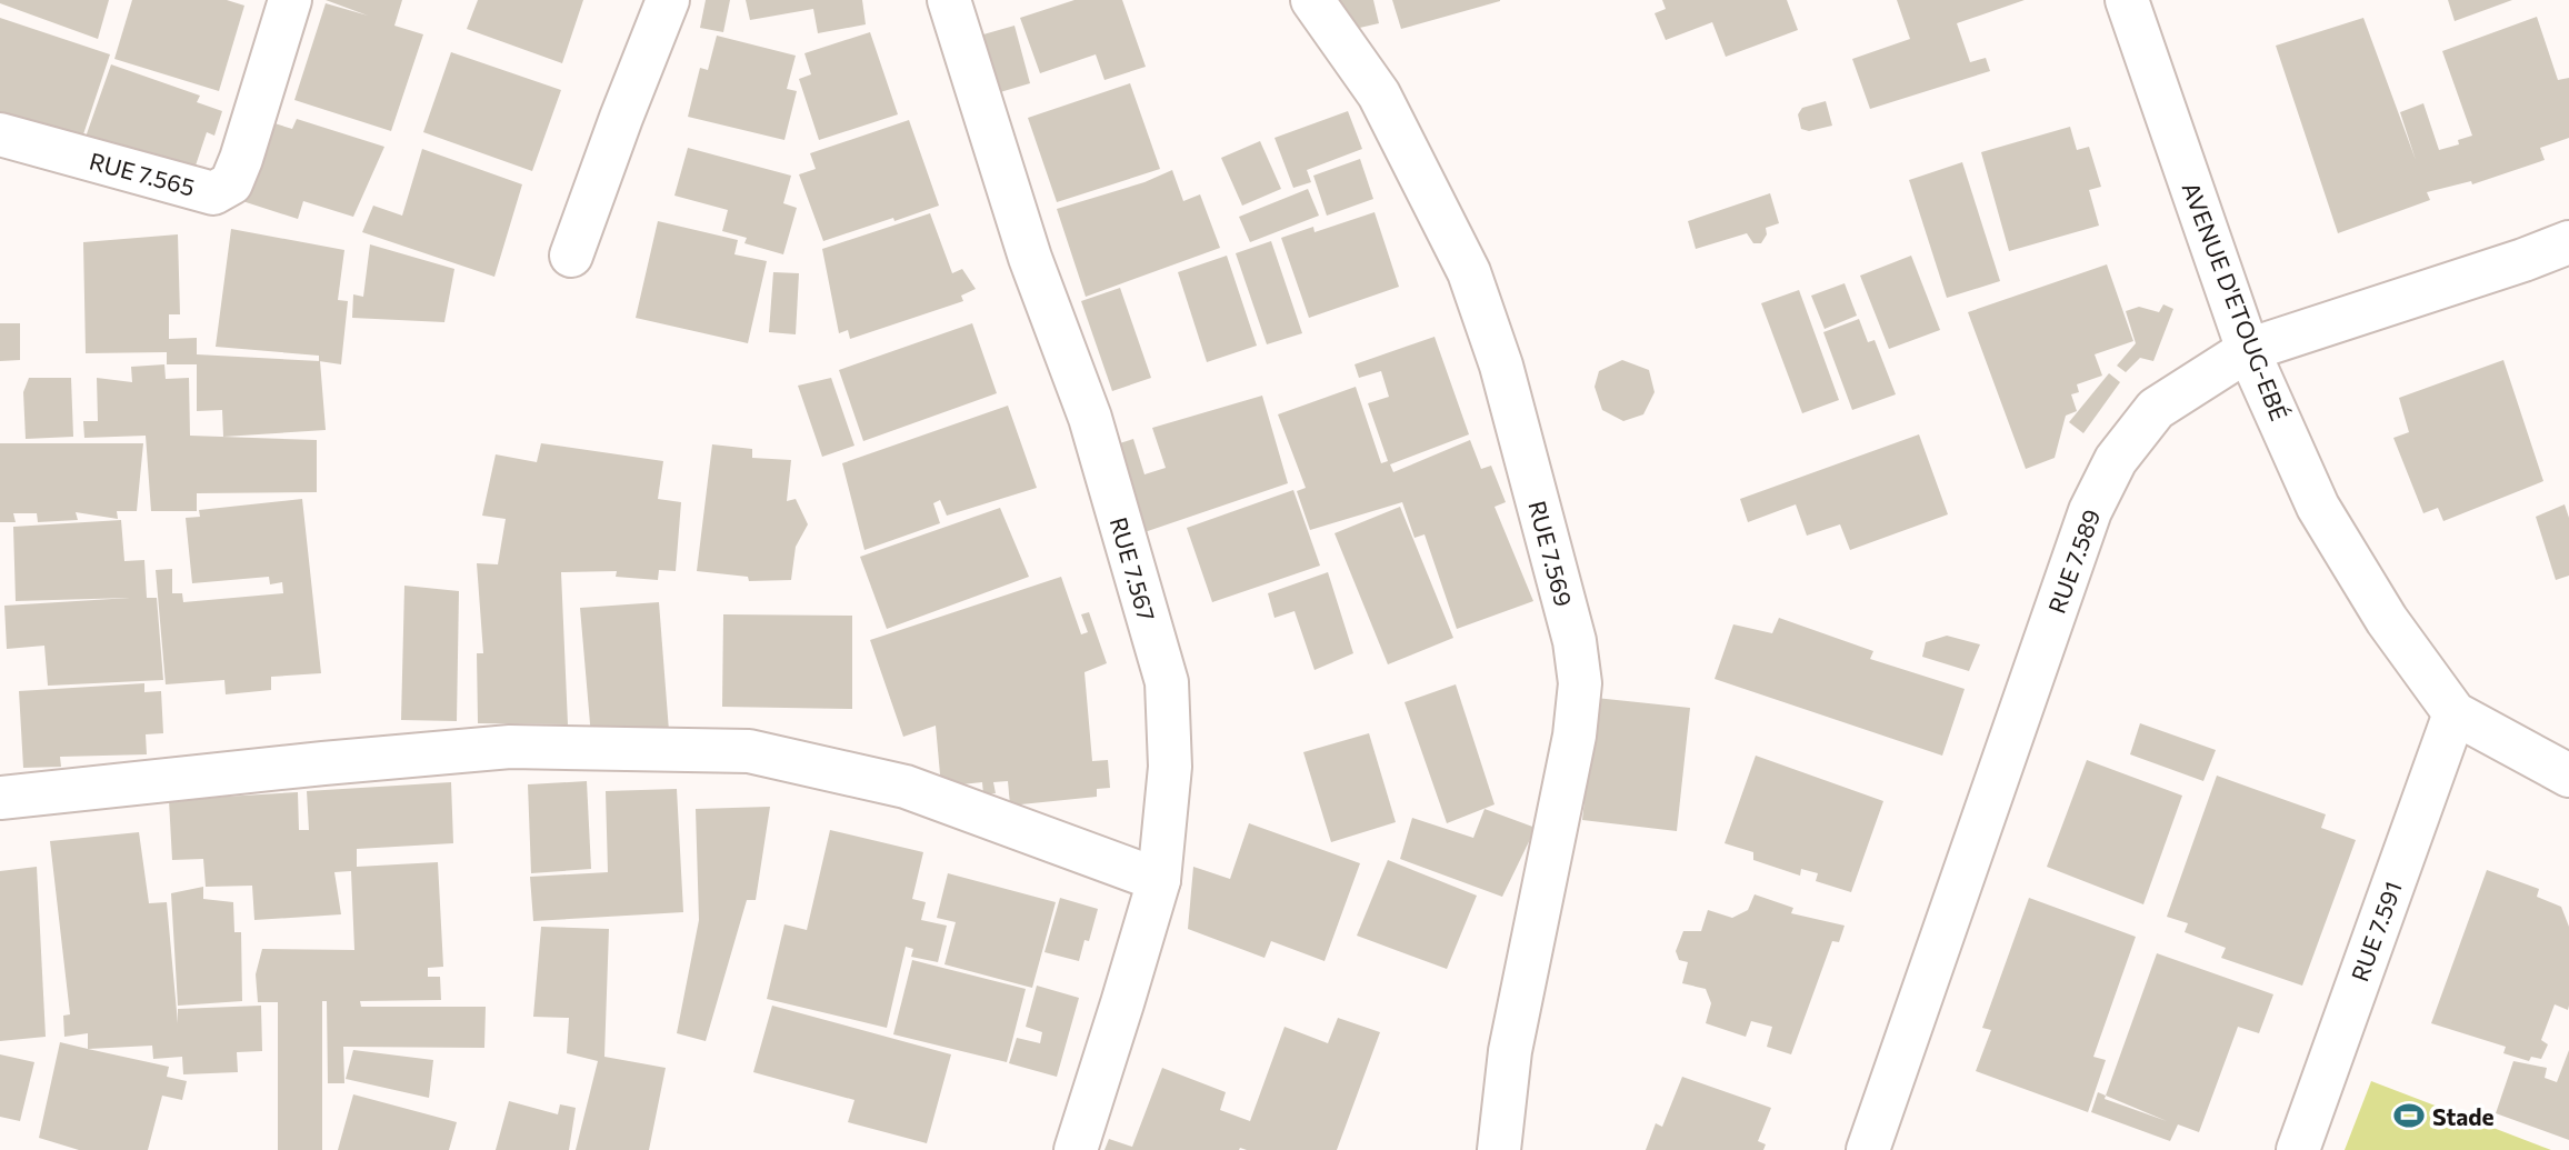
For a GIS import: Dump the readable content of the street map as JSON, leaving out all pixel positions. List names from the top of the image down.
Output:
{
  "streets": {
    "street": [
      "RUE 7.565",
      "AVENUE D'ETOUG-EBÉ",
      "RUE 7.569",
      "RUE 7.589",
      "RUE 7.567",
      "RUE 7.591"
    ]
  },
  "crossings": [
    ["AVENUE D'ETOUG-EBÉ", "RUE 7.589"],
    ["AVENUE D'ETOUG-EBÉ", "RUE 7.591"]
  ],
  "places": {
    "sports": ["Stade"]
  }
}
